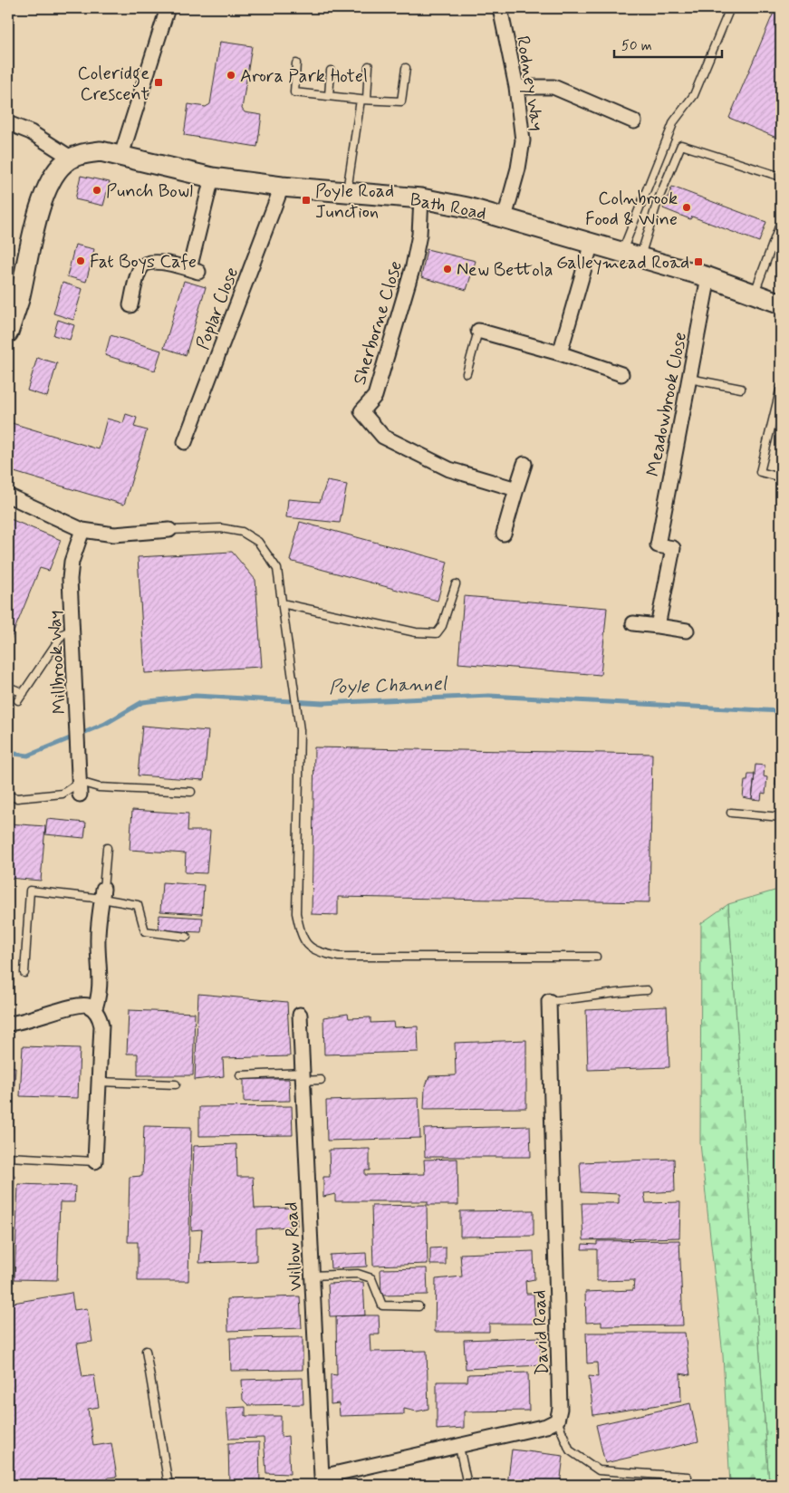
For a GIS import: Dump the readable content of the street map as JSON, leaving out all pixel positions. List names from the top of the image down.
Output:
{
  "streets": {
    "street": [
      "Rodney Way",
      "Bath Road",
      "Poplar Close",
      "Sherborne Close",
      "Meadowbrook Close",
      "Millbrook Way",
      "Willow Road",
      "David Road"
    ]
  },
  "crossings": [
    ["Rodney Way", "Bath Road"],
    ["Bath Road", "Poplar Close"],
    ["Bath Road", "Sherborne Close"],
    ["Bath Road", "Meadowbrook Close"]
  ],
  "water": ["Poyle Channel"],
  "places": {
    "other": [
      "Arora Park Hotel",
      "Punch Bowl",
      "Colnbrook Food & Wine",
      "Fat Boys Cafe",
      "New Bettola"
    ],
    "transit": ["Coleridge Crescent", "Poyle Road Junction", "Galleymead Road"]
  },
  "scale_bar": "50 m"
}
